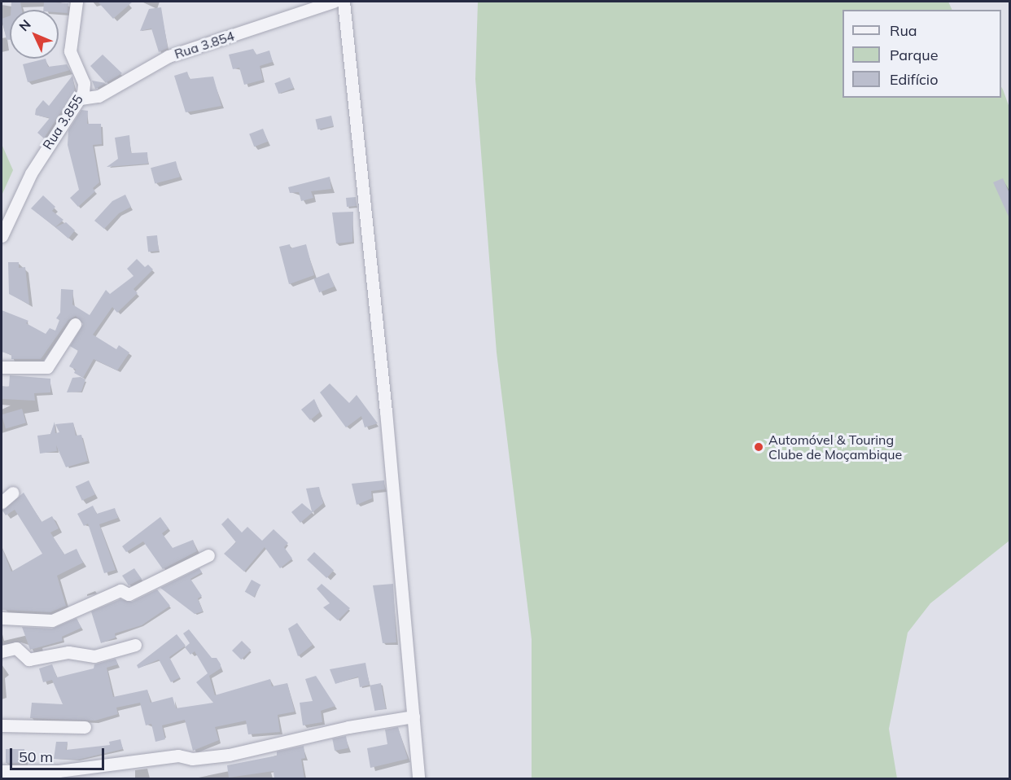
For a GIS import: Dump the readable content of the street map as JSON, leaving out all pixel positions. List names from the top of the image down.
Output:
{
  "streets": {
    "street": ["Rua 3.854", "Rua 3.855"]
  },
  "crossings": [
    ["Rua 3.854", "Rua 3.855"]
  ],
  "places": ["Automóvel & Touring Clube de Moçambique"],
  "legend": ["Rua", "Parque", "Edifício"],
  "scale_bar": "50 m",
  "north": "top left"
}
